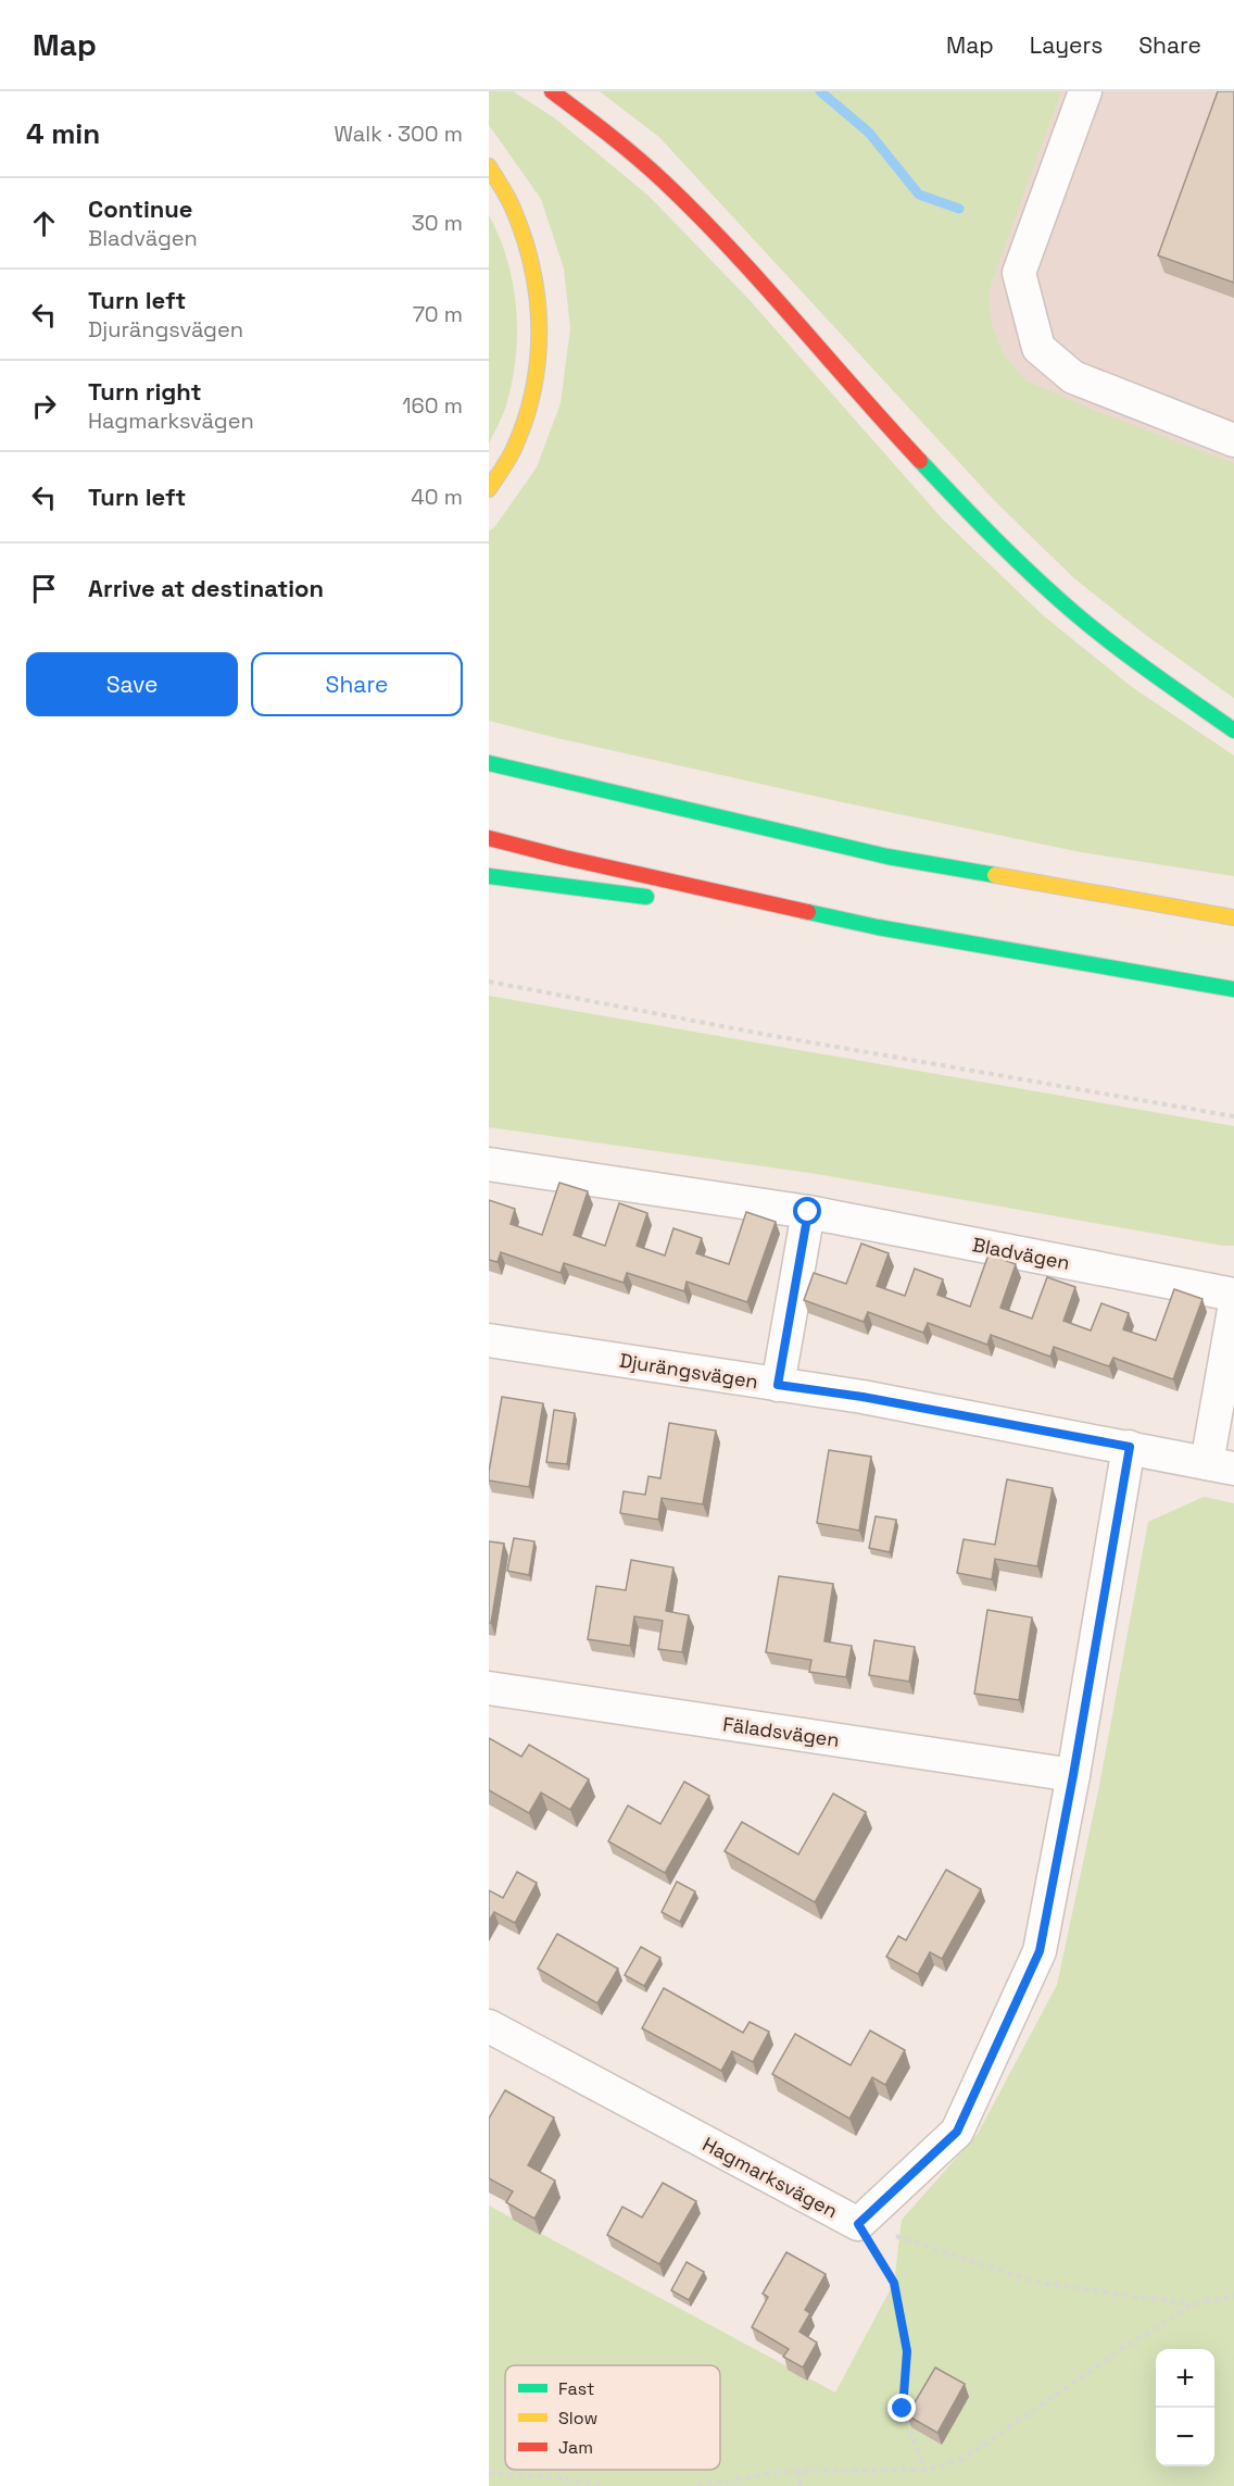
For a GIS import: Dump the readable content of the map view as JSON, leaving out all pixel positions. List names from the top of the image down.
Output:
{
  "streets": {
    "street": [
      "Bladvägen",
      "Djurängsvägen",
      "Fäladsvägen",
      "Hagmarksvägen"
    ]
  },
  "crossings": [
    ["Djurängsvägen", "Hagmarksvägen"],
    ["Fäladsvägen", "Hagmarksvägen"]
  ],
  "legend": ["Fast", "Slow", "Jam"],
  "page": {
    "header": "Map",
    "nav": ["Map", "Layers", "Share"],
    "heading": ["4 min", "Walk · 300 m"],
    "list": [
      ["Continue", "Bladvägen", "30 m"],
      ["Turn left", "Djurängsvägen", "70 m"],
      ["Turn right", "Hagmarksvägen", "160 m"],
      ["Turn left", "40 m"],
      "Arrive at destination"
    ],
    "buttons": ["Save", "Share"],
    "map_buttons": ["+", "−"]
  }
}
